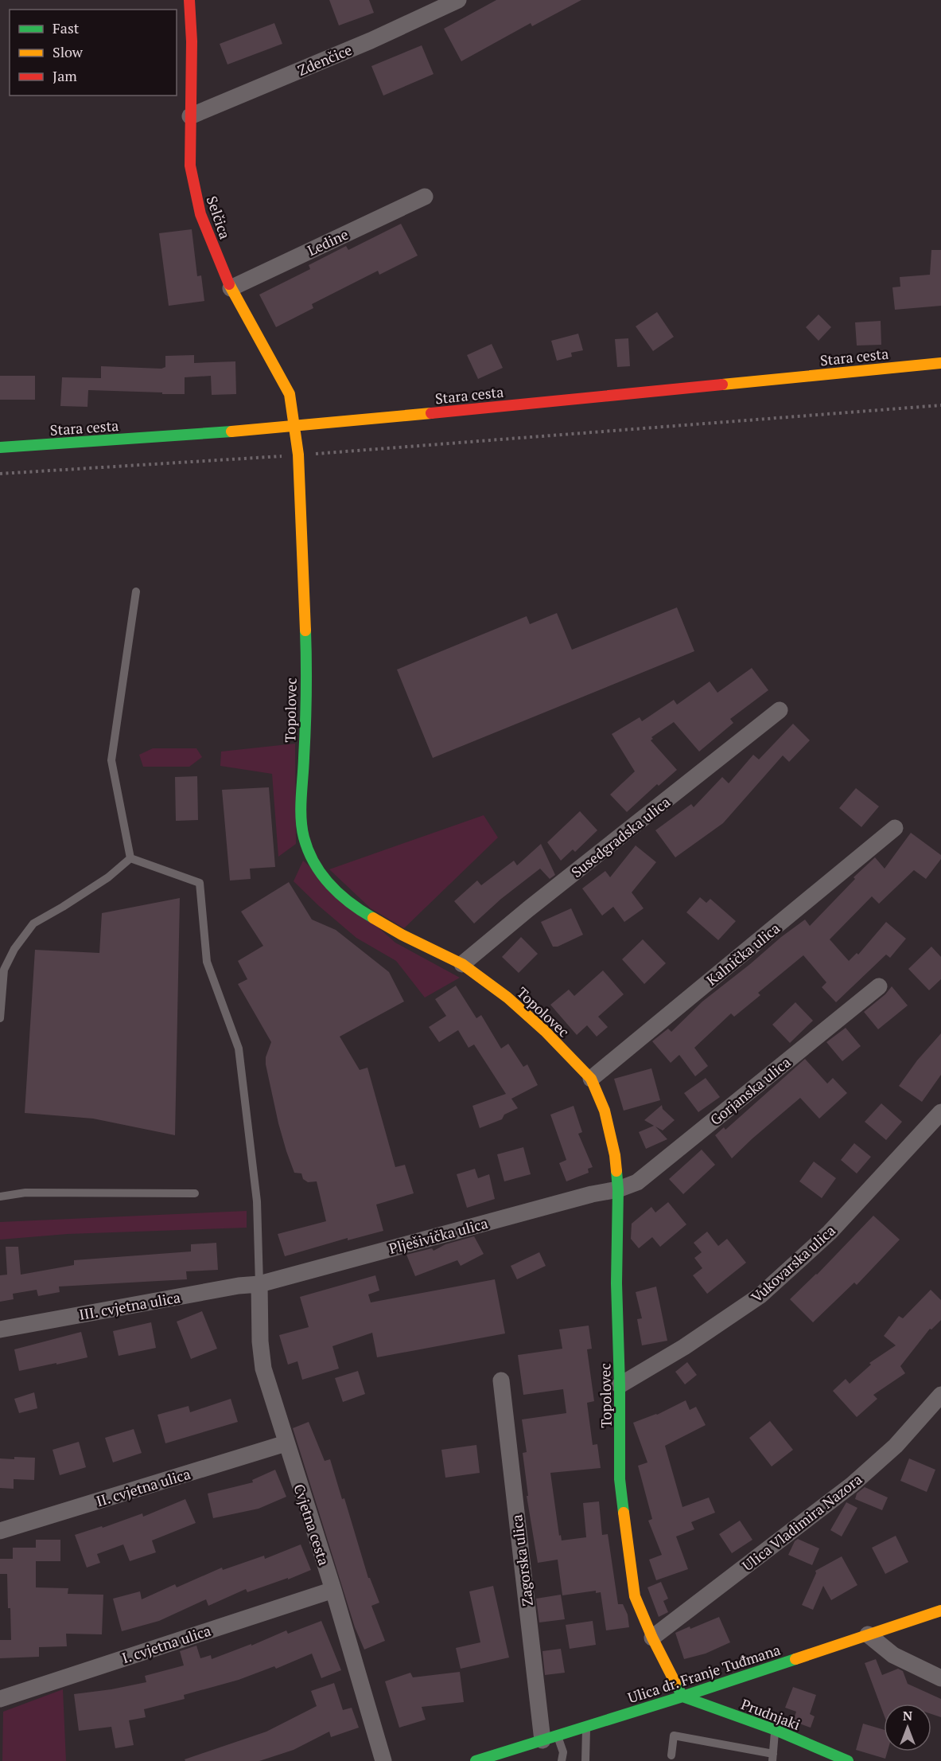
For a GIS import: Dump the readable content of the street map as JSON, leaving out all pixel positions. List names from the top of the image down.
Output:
{
  "streets": {
    "street": [
      "Zdenčice",
      "Selčica",
      "Ledine",
      "Stara cesta",
      "Topolovec",
      "Susedgradska ulica",
      "Kalnička ulica",
      "Gorjanska ulica",
      "Plješivička ulica",
      "Vukovarska ulica",
      "III. cvjetna ulica",
      "II. cvjetna ulica",
      "Ulica Vladimira Nazora",
      "Cvjetna cesta",
      "Zagorska ulica",
      "I. cvjetna ulica",
      "Ulica dr. Franje Tuđmana",
      "Prudnjaki"
    ]
  },
  "crossings": [
    ["Zdenčice", "Selčica"],
    ["Selčica", "Ledine"],
    ["Selčica", "Stara cesta"],
    ["Selčica", "Topolovec"],
    ["Stara cesta", "Topolovec"],
    ["Topolovec", "Susedgradska ulica"],
    ["Topolovec", "Kalnička ulica"],
    ["Topolovec", "Gorjanska ulica"],
    ["Topolovec", "Plješivička ulica"],
    ["Topolovec", "Vukovarska ulica"],
    ["Topolovec", "Ulica Vladimira Nazora"],
    ["Topolovec", "Ulica dr. Franje Tuđmana"],
    ["Topolovec", "Prudnjaki"],
    ["Gorjanska ulica", "Plješivička ulica"],
    ["Plješivička ulica", "III. cvjetna ulica"],
    ["Plješivička ulica", "Cvjetna cesta"],
    ["III. cvjetna ulica", "Cvjetna cesta"],
    ["II. cvjetna ulica", "Cvjetna cesta"],
    ["Cvjetna cesta", "I. cvjetna ulica"],
    ["Zagorska ulica", "Ulica dr. Franje Tuđmana"],
    ["Ulica dr. Franje Tuđmana", "Prudnjaki"]
  ],
  "legend": ["Fast", "Slow", "Jam"],
  "north": "top"
}
